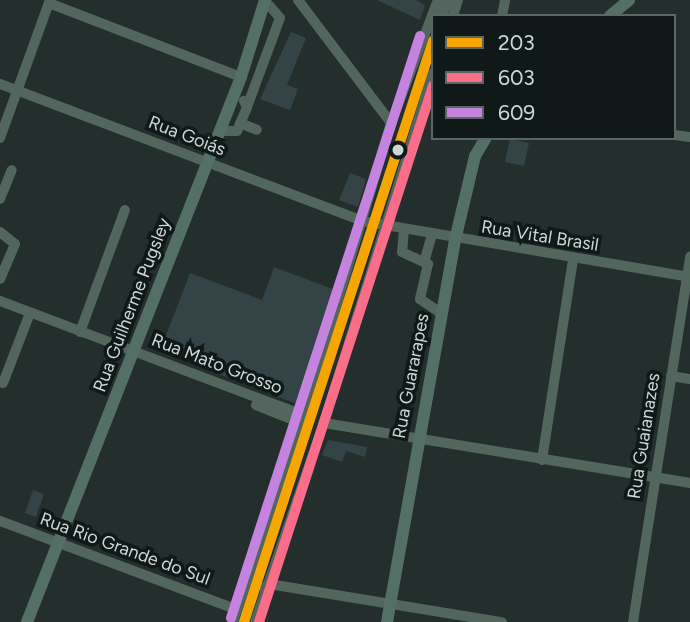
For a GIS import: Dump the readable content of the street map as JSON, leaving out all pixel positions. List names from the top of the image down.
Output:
{
  "streets": {
    "main road": ["Rua Guilherme Pugsley", "Rua Guararapes"],
    "street": [
      "Rua Goiás",
      "Rua Vital Brasil",
      "Rua Mato Grosso",
      "Rua Guaianazes",
      "Rua Rio Grande do Sul"
    ]
  },
  "crossings": [
    ["Rua Goiás", "Rua Vital Brasil"],
    ["Rua Goiás", "Rua Guilherme Pugsley"],
    ["Rua Vital Brasil", "Rua Guararapes"],
    ["Rua Vital Brasil", "Rua Guaianazes"],
    ["Rua Guilherme Pugsley", "Rua Mato Grosso"],
    ["Rua Guilherme Pugsley", "Rua Rio Grande do Sul"]
  ],
  "lines": ["transit line 609", "transit line 203", "transit line 603"],
  "legend": ["203", "603", "609"]
}
